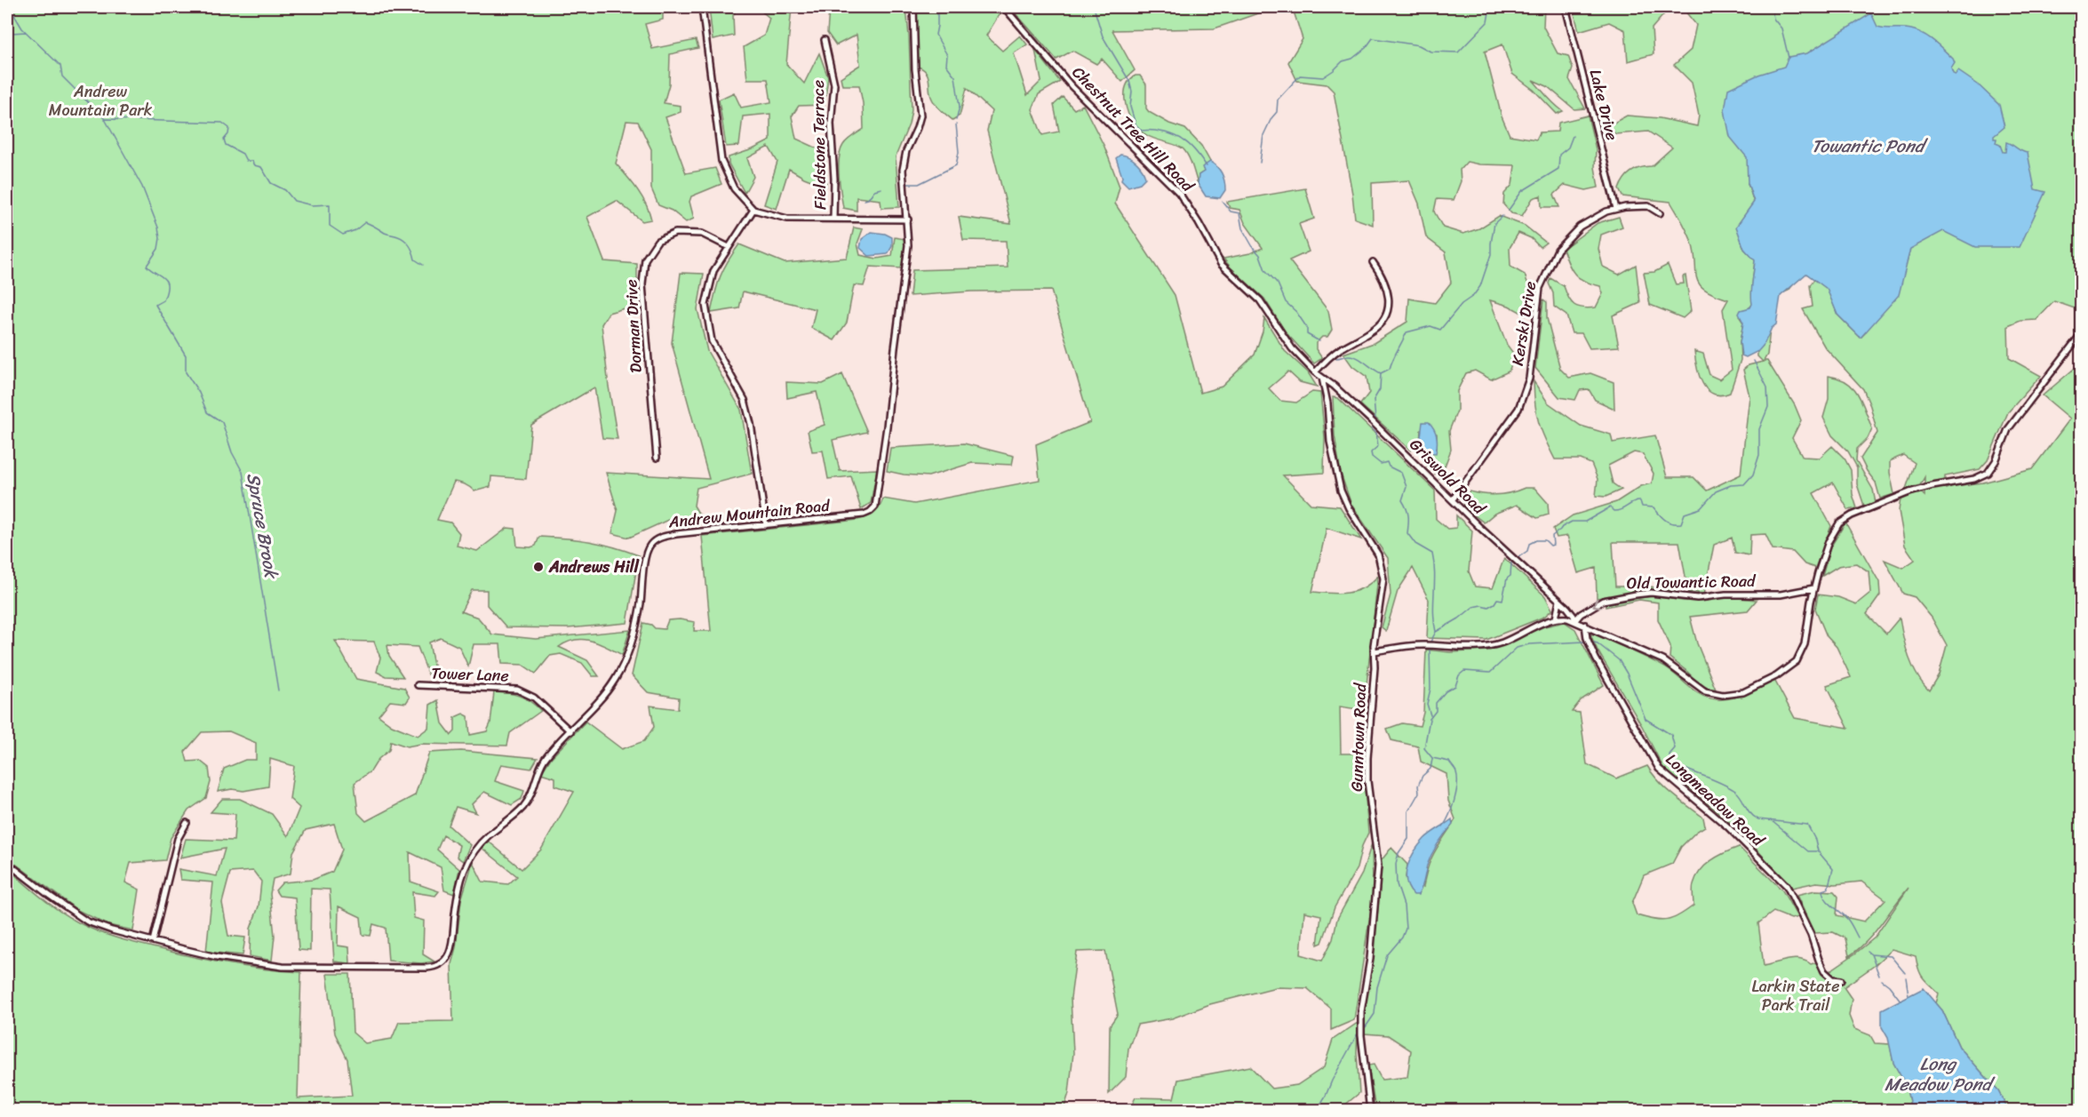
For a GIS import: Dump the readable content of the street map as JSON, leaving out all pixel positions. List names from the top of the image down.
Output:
{
  "streets": {
    "street": [
      "Lake Drive",
      "Chestnut Tree Hill Road",
      "Fieldstone Terrace",
      "Kerski Drive",
      "Dorman Drive",
      "Griswold Road",
      "Andrew Mountain Road",
      "Old Towantic Road",
      "Tower Lane",
      "Gunntown Road",
      "Longmeadow Road"
    ]
  },
  "crossings": [
    ["Lake Drive", "Kerski Drive"],
    ["Chestnut Tree Hill Road", "Griswold Road"],
    ["Fieldstone Terrace", "Andrew Mountain Road"],
    ["Kerski Drive", "Griswold Road"],
    ["Griswold Road", "Old Towantic Road"],
    ["Griswold Road", "Gunntown Road"],
    ["Andrew Mountain Road", "Tower Lane"]
  ],
  "one_way": ["Old Towantic Road"],
  "water": ["Towantic Pond", "Spruce Brook", "Long Meadow Pond"],
  "parks": ["Andrew Mountain Park", "Larkin State Park Trail"],
  "places": ["Andrews Hill"]
}
